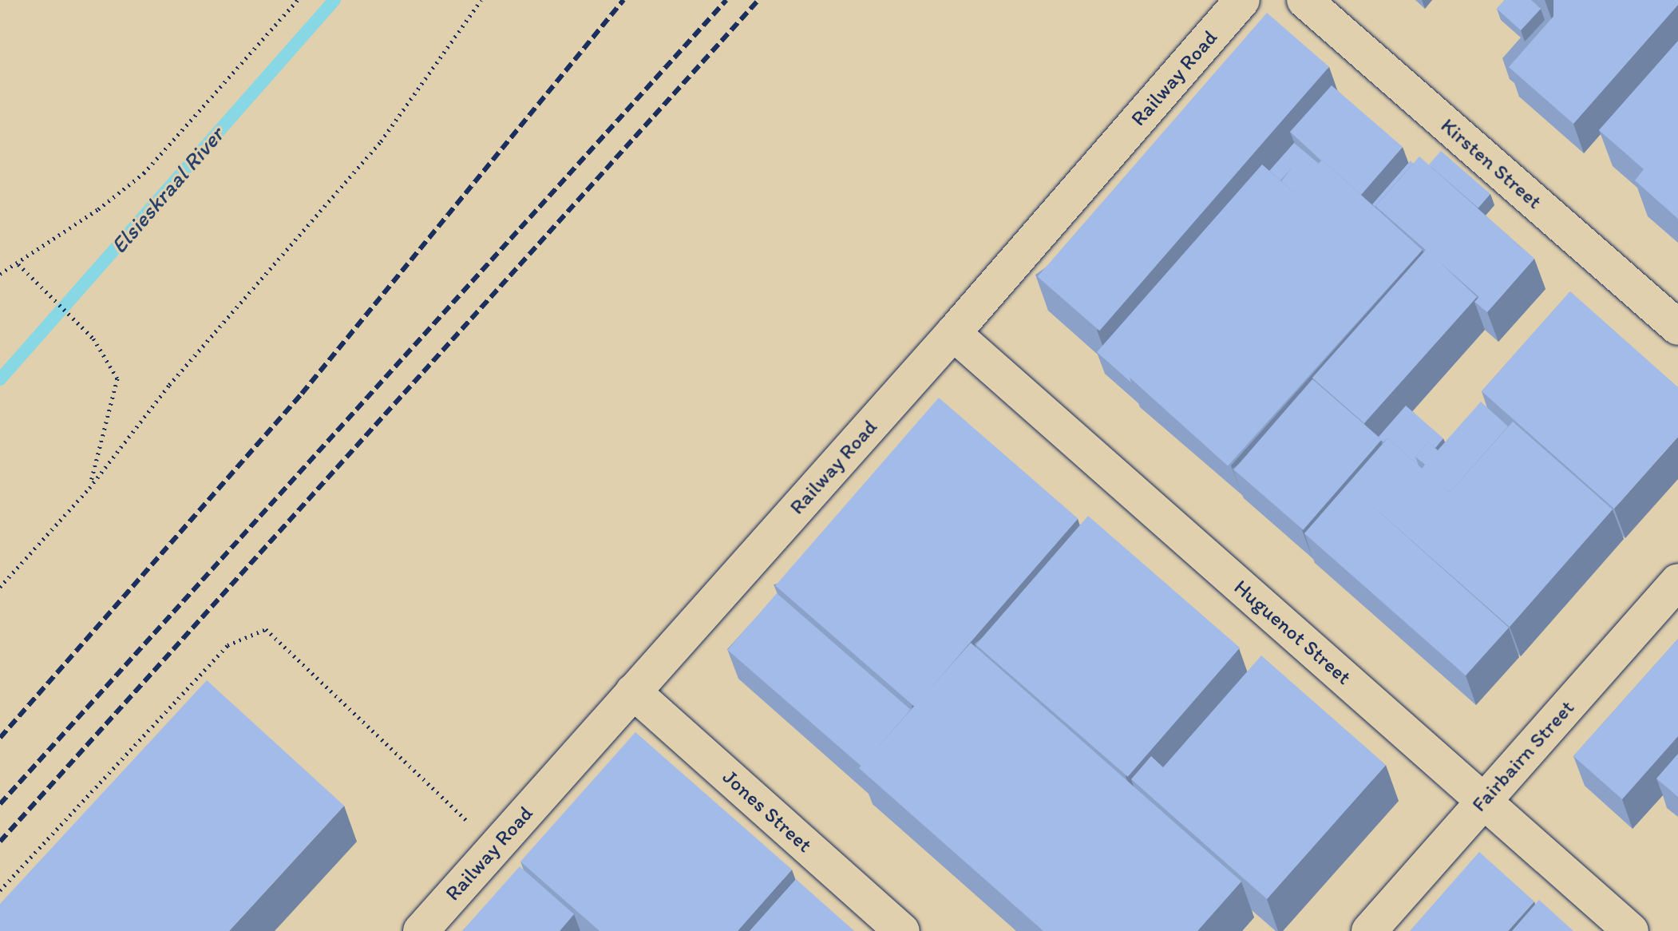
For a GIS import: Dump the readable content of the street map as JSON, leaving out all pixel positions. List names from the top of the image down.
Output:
{
  "streets": {
    "street": [
      "Railway Road",
      "Kirsten Street",
      "Huguenot Street",
      "Fairbairn Street",
      "Jones Street"
    ]
  },
  "crossings": [
    ["Railway Road", "Huguenot Street"],
    ["Railway Road", "Jones Street"],
    ["Huguenot Street", "Fairbairn Street"]
  ],
  "water": ["Elsieskraal River"]
}
